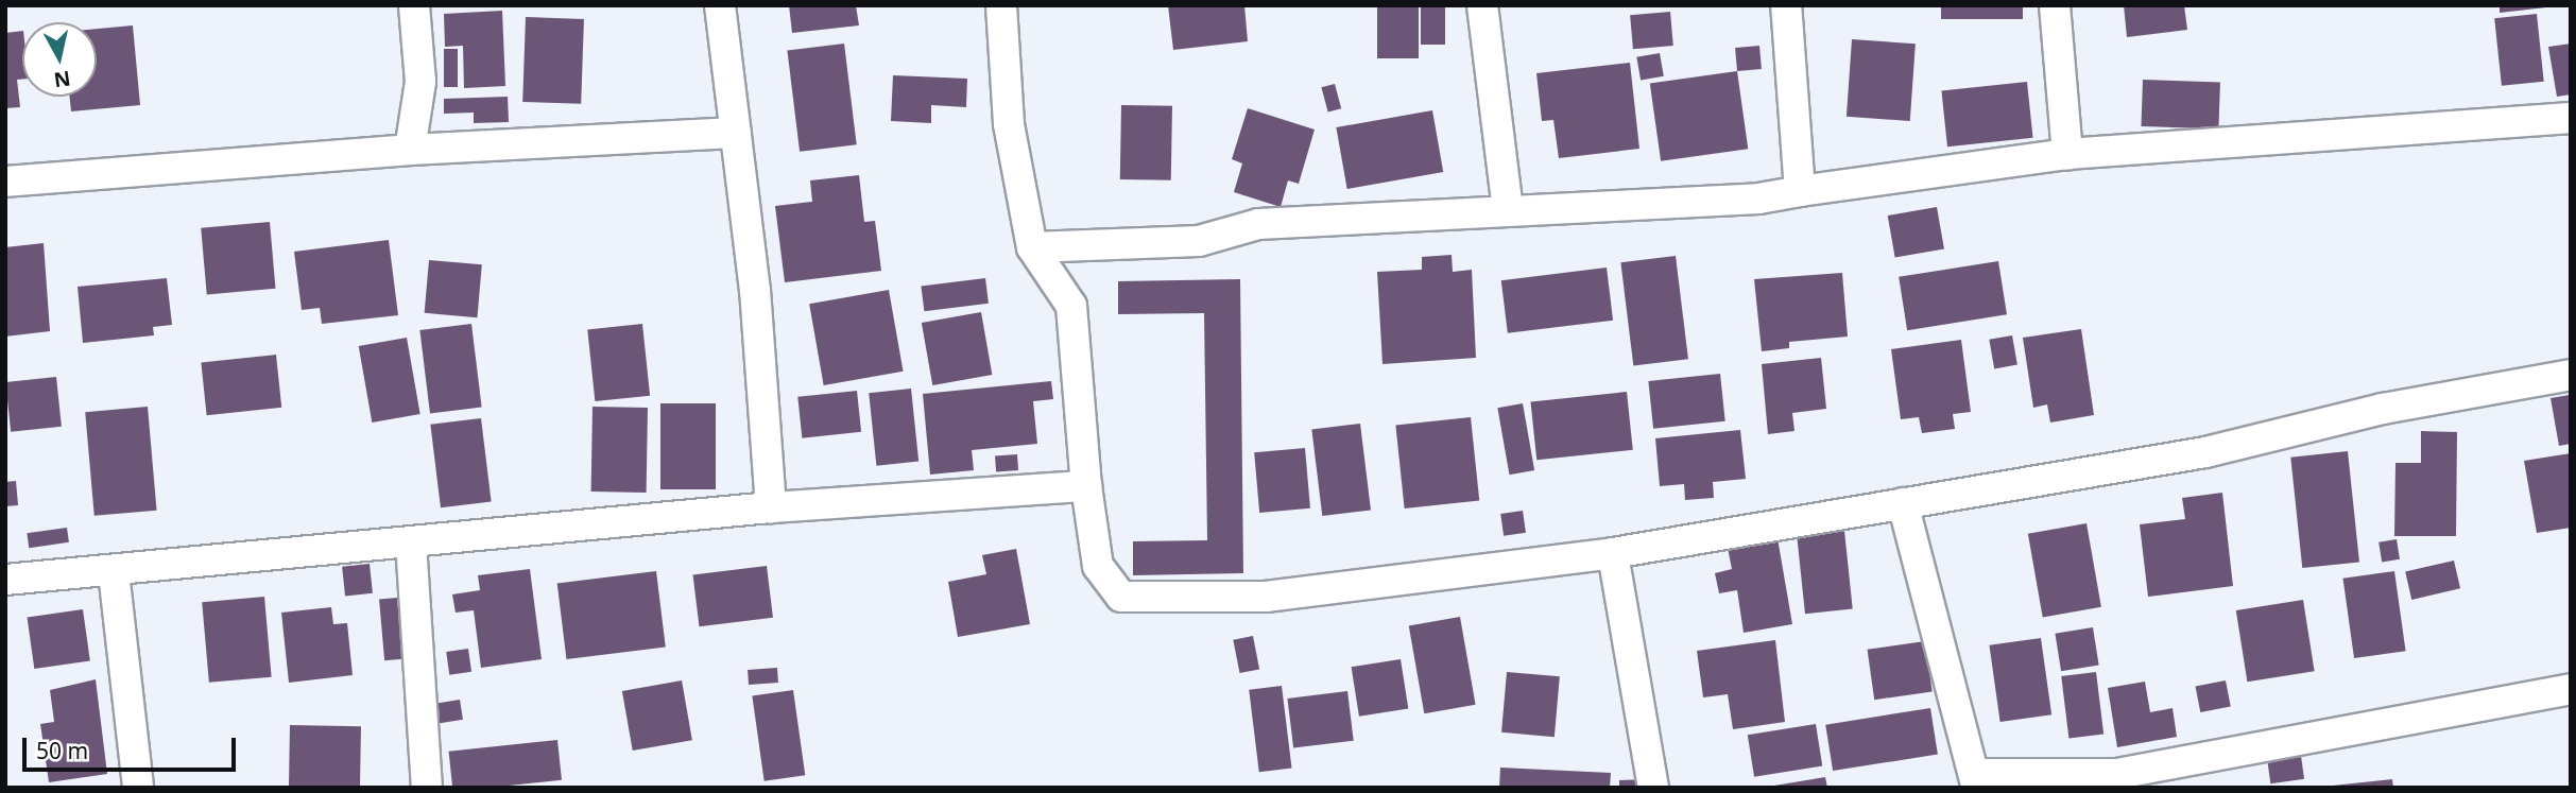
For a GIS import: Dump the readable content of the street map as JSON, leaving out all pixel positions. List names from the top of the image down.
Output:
{
  "scale_bar": "50 m",
  "north": "bottom"
}
